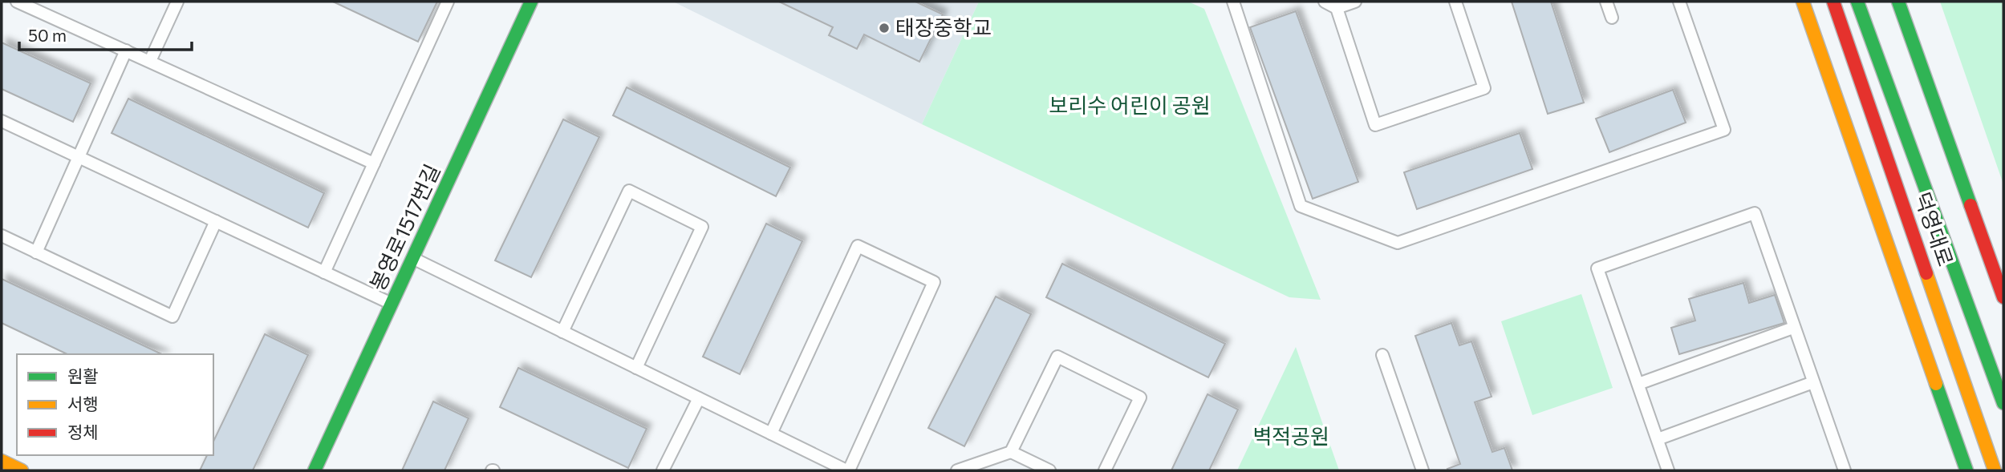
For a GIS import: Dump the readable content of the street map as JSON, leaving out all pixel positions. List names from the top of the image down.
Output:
{
  "streets": {
    "main road": ["봉영로1517번길", "덕영대로"]
  },
  "parks": ["보리수 어린이 공원", "벽적공원"],
  "places": ["태장중학교"],
  "legend": ["원활", "서행", "정체"],
  "scale_bar": "50 m"
}
